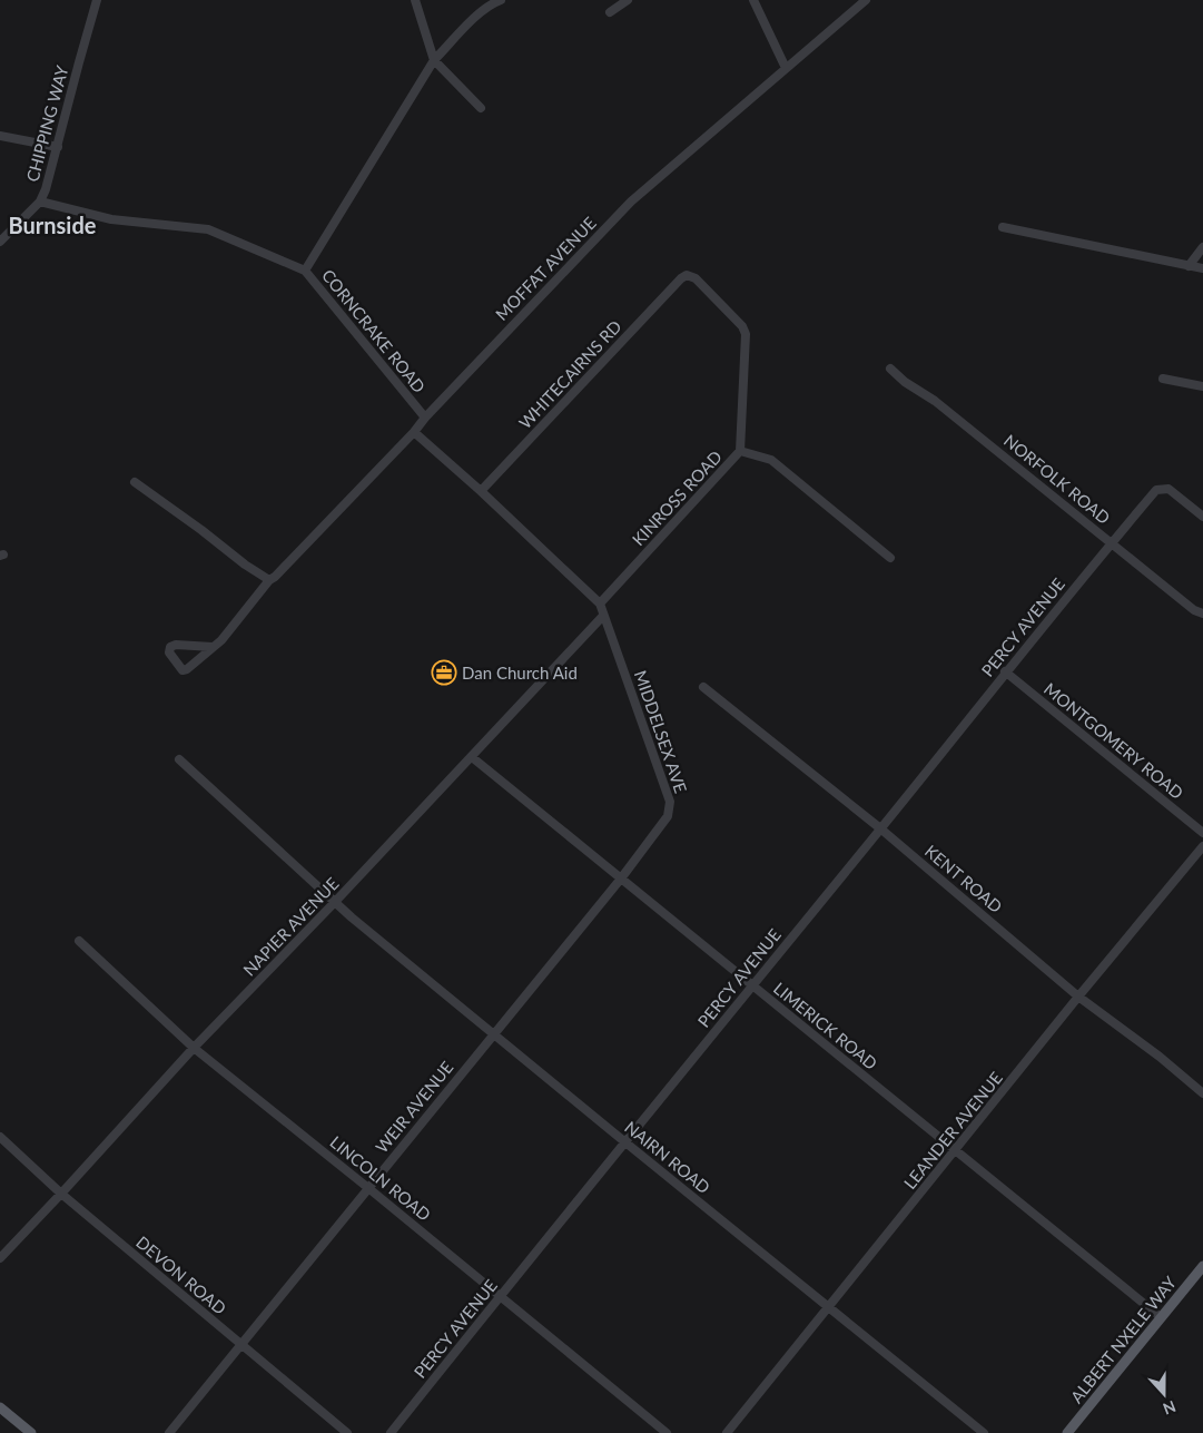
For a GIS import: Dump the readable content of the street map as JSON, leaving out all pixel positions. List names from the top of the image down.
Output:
{
  "streets": {
    "main road": ["ALBERT NXELE WAY"],
    "street": [
      "CHIPPING WAY",
      "MOFFAT AVENUE",
      "CORNCRAKE ROAD",
      "WHITECAIRNS RD",
      "NORFOLK ROAD",
      "KINROSS ROAD",
      "PERCY AVENUE",
      "MIDDELSEX AVE",
      "MONTGOMERY ROAD",
      "KENT ROAD",
      "NAPIER AVENUE",
      "LIMERICK ROAD",
      "WEIR AVENUE",
      "LEANDER AVENUE",
      "NAIRN ROAD",
      "LINCOLN ROAD",
      "DEVON ROAD"
    ]
  },
  "crossings": [
    ["CHIPPING WAY", "CORNCRAKE ROAD"],
    ["MOFFAT AVENUE", "CORNCRAKE ROAD"],
    ["WHITECAIRNS RD", "KINROSS ROAD"],
    ["NORFOLK ROAD", "PERCY AVENUE"],
    ["PERCY AVENUE", "MONTGOMERY ROAD"],
    ["PERCY AVENUE", "KENT ROAD"],
    ["PERCY AVENUE", "LIMERICK ROAD"],
    ["PERCY AVENUE", "NAIRN ROAD"],
    ["PERCY AVENUE", "LINCOLN ROAD"],
    ["MIDDELSEX AVE", "NAPIER AVENUE"],
    ["MIDDELSEX AVE", "LIMERICK ROAD"],
    ["MIDDELSEX AVE", "WEIR AVENUE"],
    ["KENT ROAD", "LEANDER AVENUE"],
    ["NAPIER AVENUE", "LIMERICK ROAD"],
    ["NAPIER AVENUE", "NAIRN ROAD"],
    ["NAPIER AVENUE", "LINCOLN ROAD"],
    ["NAPIER AVENUE", "DEVON ROAD"],
    ["LIMERICK ROAD", "WEIR AVENUE"],
    ["LIMERICK ROAD", "LEANDER AVENUE"],
    ["LIMERICK ROAD", "ALBERT NXELE WAY"],
    ["WEIR AVENUE", "NAIRN ROAD"],
    ["WEIR AVENUE", "LINCOLN ROAD"],
    ["WEIR AVENUE", "DEVON ROAD"],
    ["LEANDER AVENUE", "NAIRN ROAD"]
  ],
  "districts": ["Burnside"],
  "places": {
    "office": ["Dan Church Aid"]
  },
  "north": "bottom"
}
